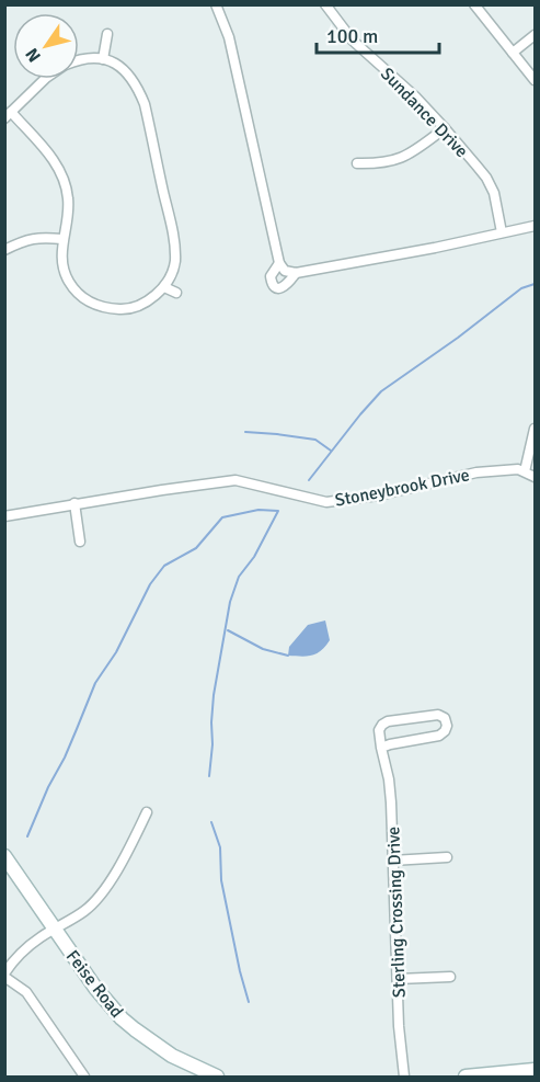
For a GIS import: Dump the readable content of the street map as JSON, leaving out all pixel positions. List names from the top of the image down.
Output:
{
  "streets": {
    "main road": ["Feise Road"],
    "street": ["Sundance Drive", "Stoneybrook Drive", "Sterling Crossing Drive"]
  },
  "scale_bar": "100 m",
  "north": "bottom left"
}
